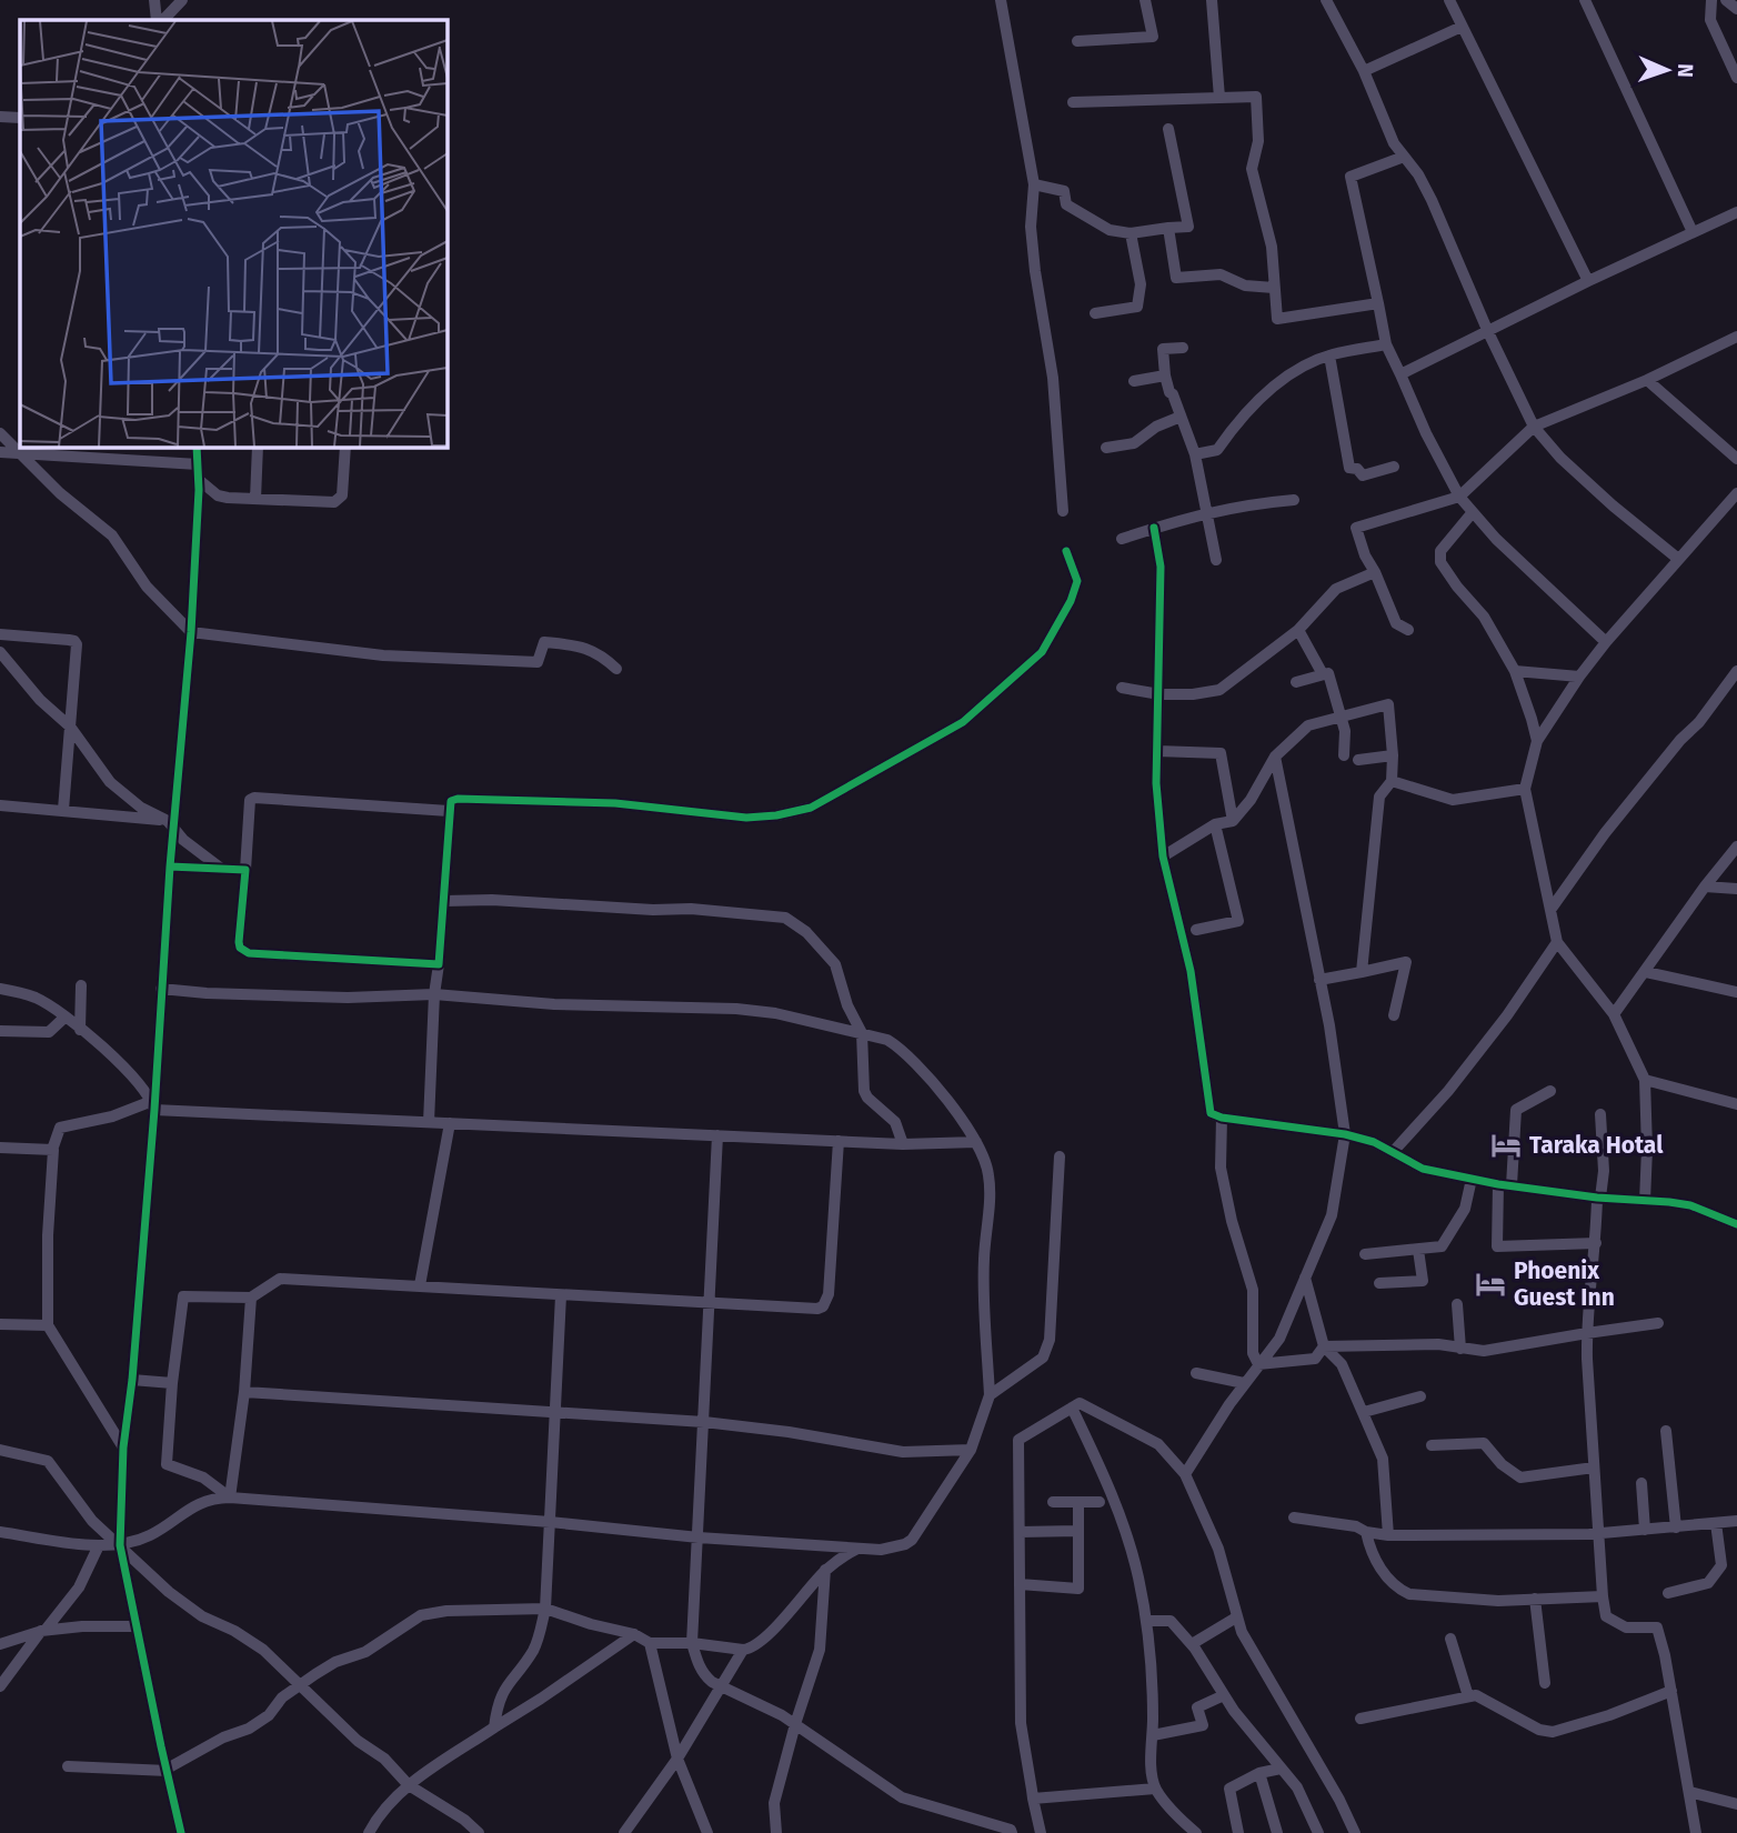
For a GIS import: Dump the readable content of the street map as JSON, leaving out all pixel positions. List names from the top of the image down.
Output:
{
  "places": {
    "hotel": ["Taraka Hotal", "Phoenix Guest Inn"]
  },
  "north": "right"
}
